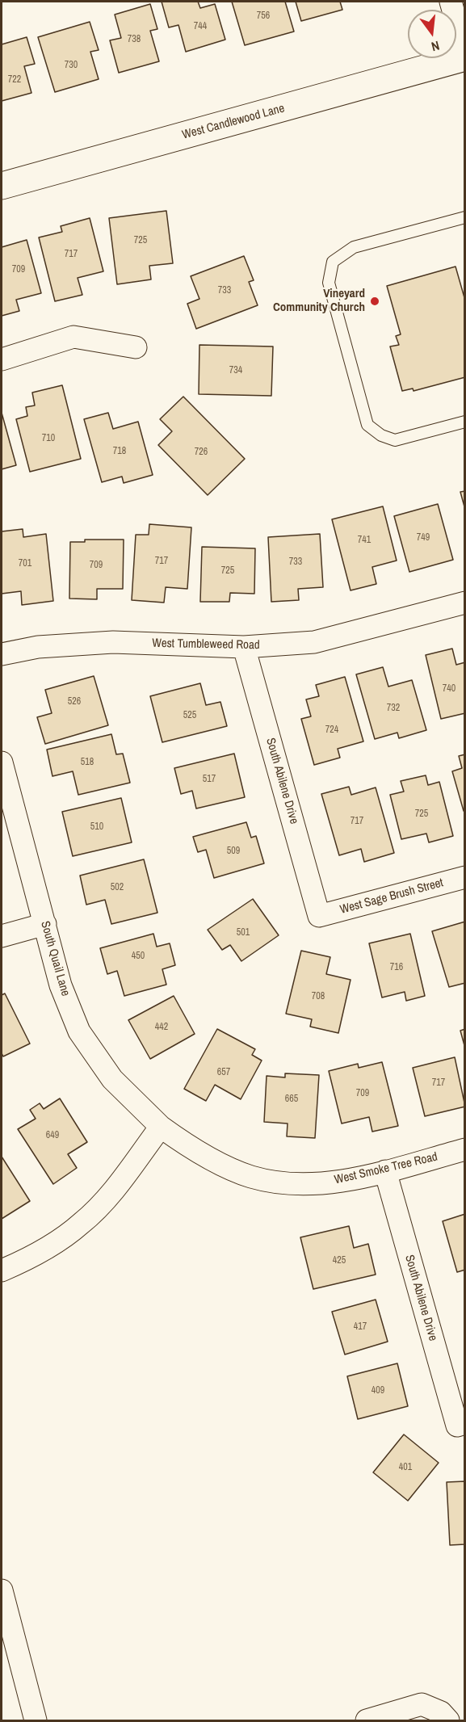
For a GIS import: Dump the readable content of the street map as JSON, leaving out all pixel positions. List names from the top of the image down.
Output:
{
  "streets": {
    "street": [
      "West Candlewood Lane",
      "West Tumbleweed Road",
      "South Abilene Drive",
      "West Sage Brush Street",
      "South Quail Lane",
      "West Smoke Tree Road"
    ]
  },
  "crossings": [
    ["West Tumbleweed Road", "South Abilene Drive"],
    ["South Abilene Drive", "West Sage Brush Street"],
    ["South Abilene Drive", "West Smoke Tree Road"],
    ["South Quail Lane", "West Smoke Tree Road"]
  ],
  "places": ["Vineyard Community Church"],
  "house_numbers": [
    "756",
    "744",
    "738",
    "730",
    "722",
    "725",
    "717",
    "709",
    "733",
    "734",
    "710",
    "718",
    "726",
    "749",
    "741",
    "717",
    "733",
    "701",
    "709",
    "725",
    "740",
    "526",
    "732",
    "525",
    "724",
    "518",
    "517",
    "725",
    "717",
    "510",
    "509",
    "502",
    "501",
    "450",
    "716",
    "708",
    "442",
    "657",
    "717",
    "709",
    "665",
    "649",
    "425",
    "417",
    "409",
    "401"
  ],
  "north": "bottom"
}
